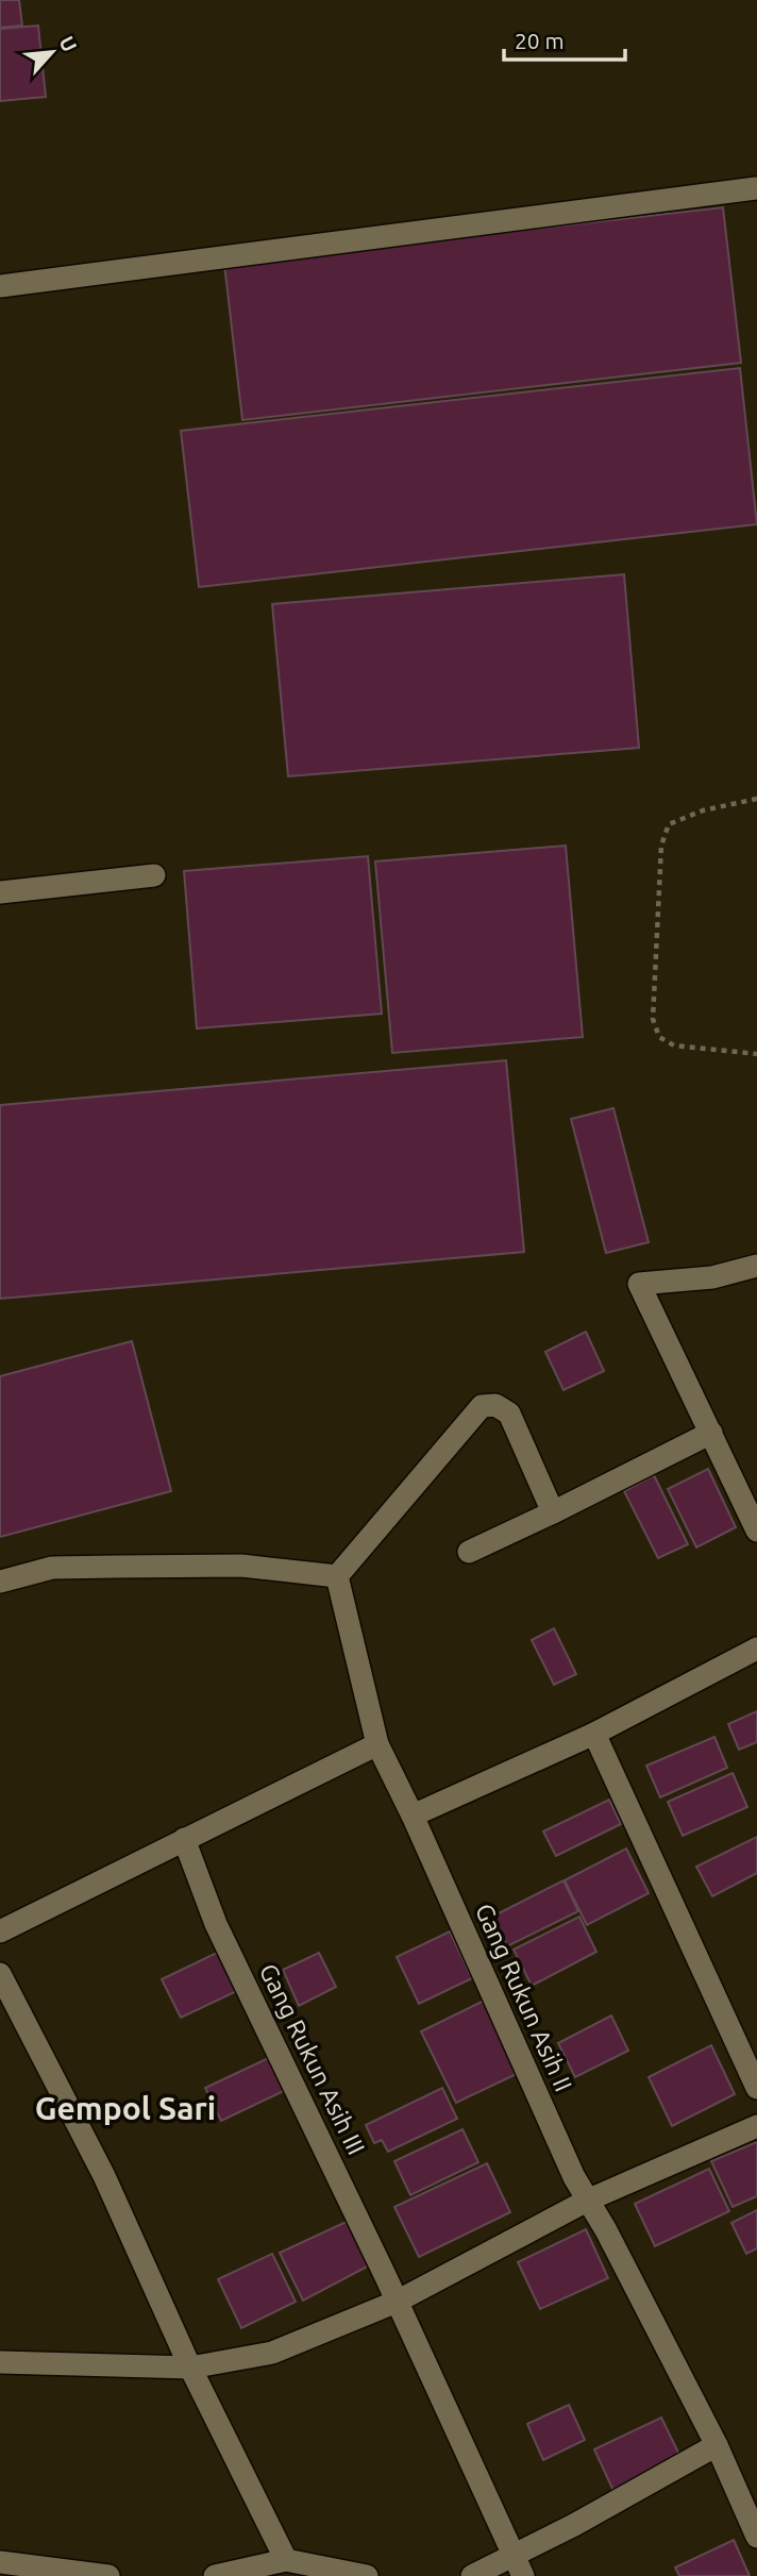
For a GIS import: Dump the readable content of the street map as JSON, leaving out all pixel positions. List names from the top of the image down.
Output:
{
  "streets": {
    "street": ["Gang Rukun Asih II", "Gang Rukun Asih III"]
  },
  "districts": ["Gempol Sari"],
  "scale_bar": "20 m",
  "north": "top right"
}
